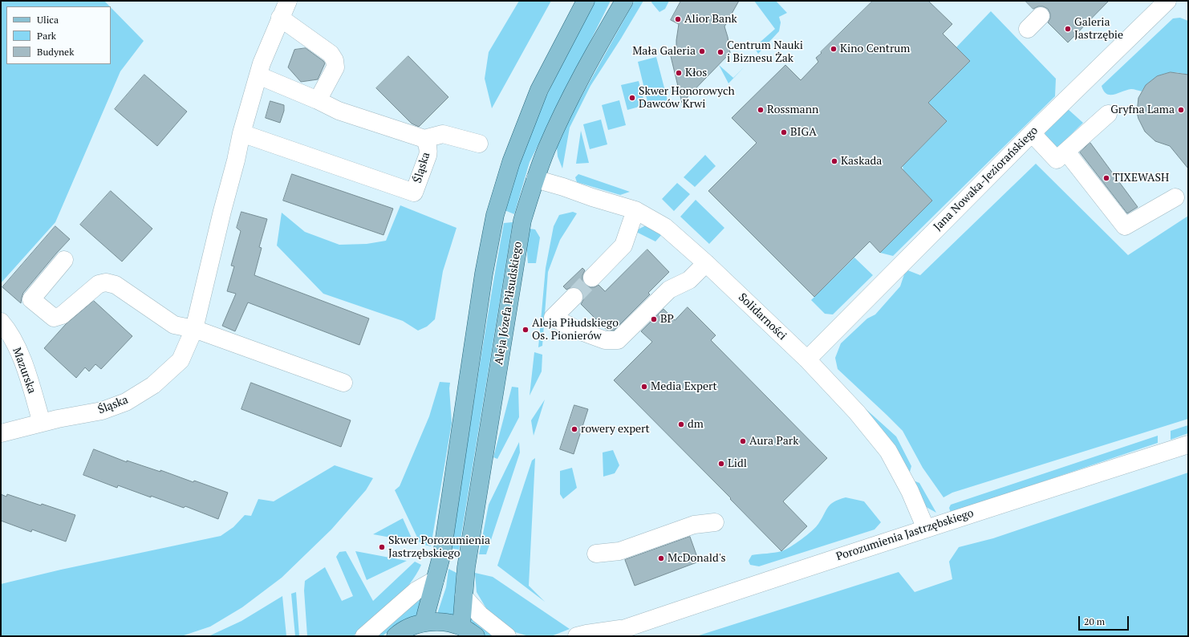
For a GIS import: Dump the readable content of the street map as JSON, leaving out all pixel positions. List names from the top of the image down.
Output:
{
  "streets": {
    "main road": ["Aleja Józefa Piłsudskiego"],
    "street": [
      "Śląska",
      "Jana Nowaka-Jeziorańskiego",
      "Solidarności",
      "Mazurska",
      "Porozumienia Jastrzębskiego"
    ]
  },
  "crossings": [
    ["Śląska", "Mazurska"],
    ["Jana Nowaka-Jeziorańskiego", "Solidarności"],
    ["Aleja Józefa Piłsudskiego", "Solidarności"],
    ["Solidarności", "Porozumienia Jastrzębskiego"]
  ],
  "places": [
    "Alior Bank",
    "Galeria Jastrzębie",
    "Kino Centrum",
    "Mała Galeria",
    "Centrum Nauki i Biznesu Żak",
    "Kłos",
    "Skwer Honorowych Dawców Krwi",
    "Rossmann",
    "Gryfna Lama",
    "BIGA",
    "Kaskada",
    "TIXEWASH",
    "BP",
    "Aleja Piłudskiego Os. Pionierów",
    "Media Expert",
    "dm",
    "rowery expert",
    "Aura Park",
    "Lidl",
    "Skwer Porozumienia Jastrzębskiego",
    "McDonald's"
  ],
  "legend": ["Ulica", "Park", "Budynek"],
  "scale_bar": "20 m"
}
